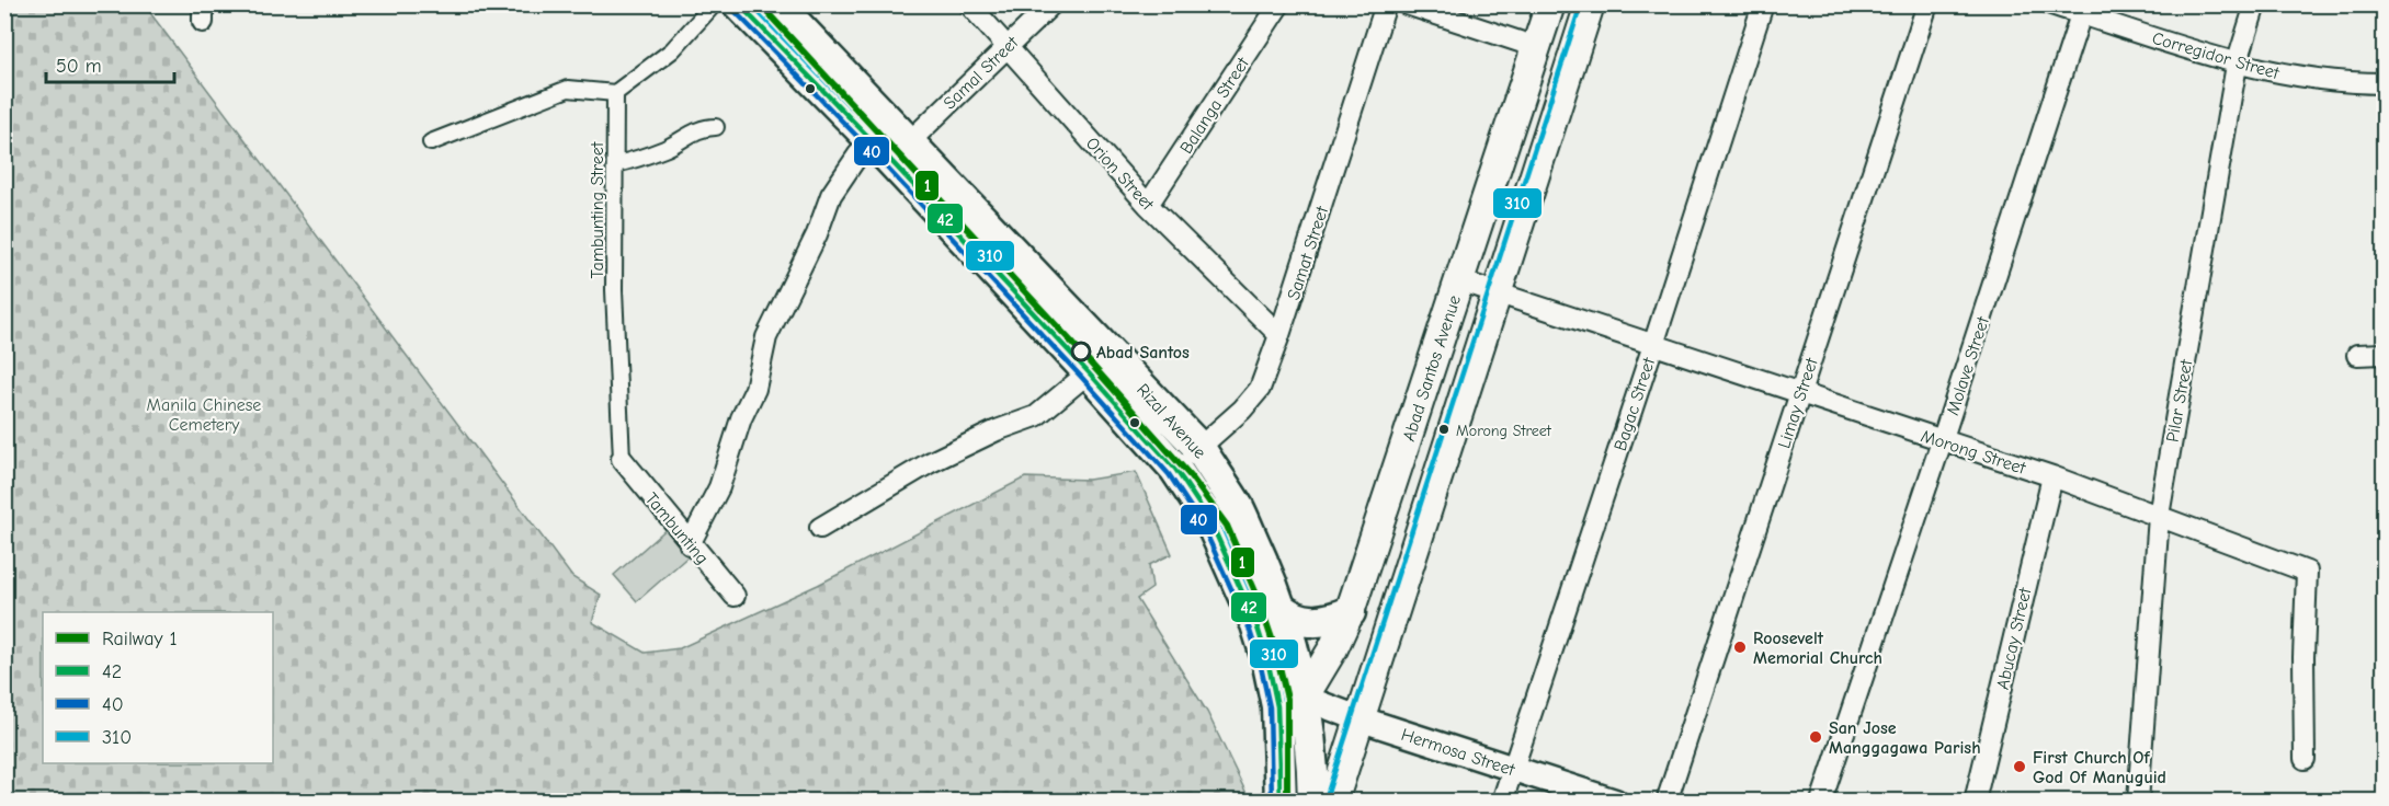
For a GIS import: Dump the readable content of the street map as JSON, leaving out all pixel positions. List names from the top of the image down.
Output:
{
  "streets": {
    "main road": ["Abad Santos Avenue", "Rizal Avenue"],
    "street": [
      "Corregidor Street",
      "Samal Street",
      "Balanga Street",
      "Orion Street",
      "Tambunting Street",
      "Samat Street",
      "Molave Street",
      "Pilar Street",
      "Limay Street",
      "Bagac Street",
      "Morong Street",
      "Tambunting",
      "Abucay Street",
      "Hermosa Street"
    ]
  },
  "crossings": [
    ["Corregidor Street", "Molave Street"],
    ["Corregidor Street", "Pilar Street"],
    ["Samal Street", "Orion Street"],
    ["Samal Street", "Rizal Avenue"],
    ["Samal Street", "Tambunting"],
    ["Balanga Street", "Orion Street"],
    ["Orion Street", "Samat Street"],
    ["Tambunting Street", "Tambunting"],
    ["Samat Street", "Rizal Avenue"],
    ["Molave Street", "Morong Street"],
    ["Abad Santos Avenue", "Rizal Avenue"],
    ["Abad Santos Avenue", "Morong Street"],
    ["Abad Santos Avenue", "Hermosa Street"],
    ["Pilar Street", "Morong Street"],
    ["Limay Street", "Morong Street"],
    ["Bagac Street", "Morong Street"],
    ["Bagac Street", "Hermosa Street"],
    ["Rizal Avenue", "Hermosa Street"],
    ["Morong Street", "Abucay Street"]
  ],
  "parks": ["Manila Chinese Cemetery"],
  "places": [
    "Abad Santos",
    "Morong Street",
    "Roosevelt Memorial Church",
    "San Jose Manggagawa Parish",
    "First Church Of God Of Manuguid"
  ],
  "lines": [
    "rail line 1",
    "transit line 42",
    "transit line 310",
    "transit line 40"
  ],
  "legend": [
    "Railway 1",
    "42",
    "40",
    "310"
  ],
  "scale_bar": "50 m"
}
